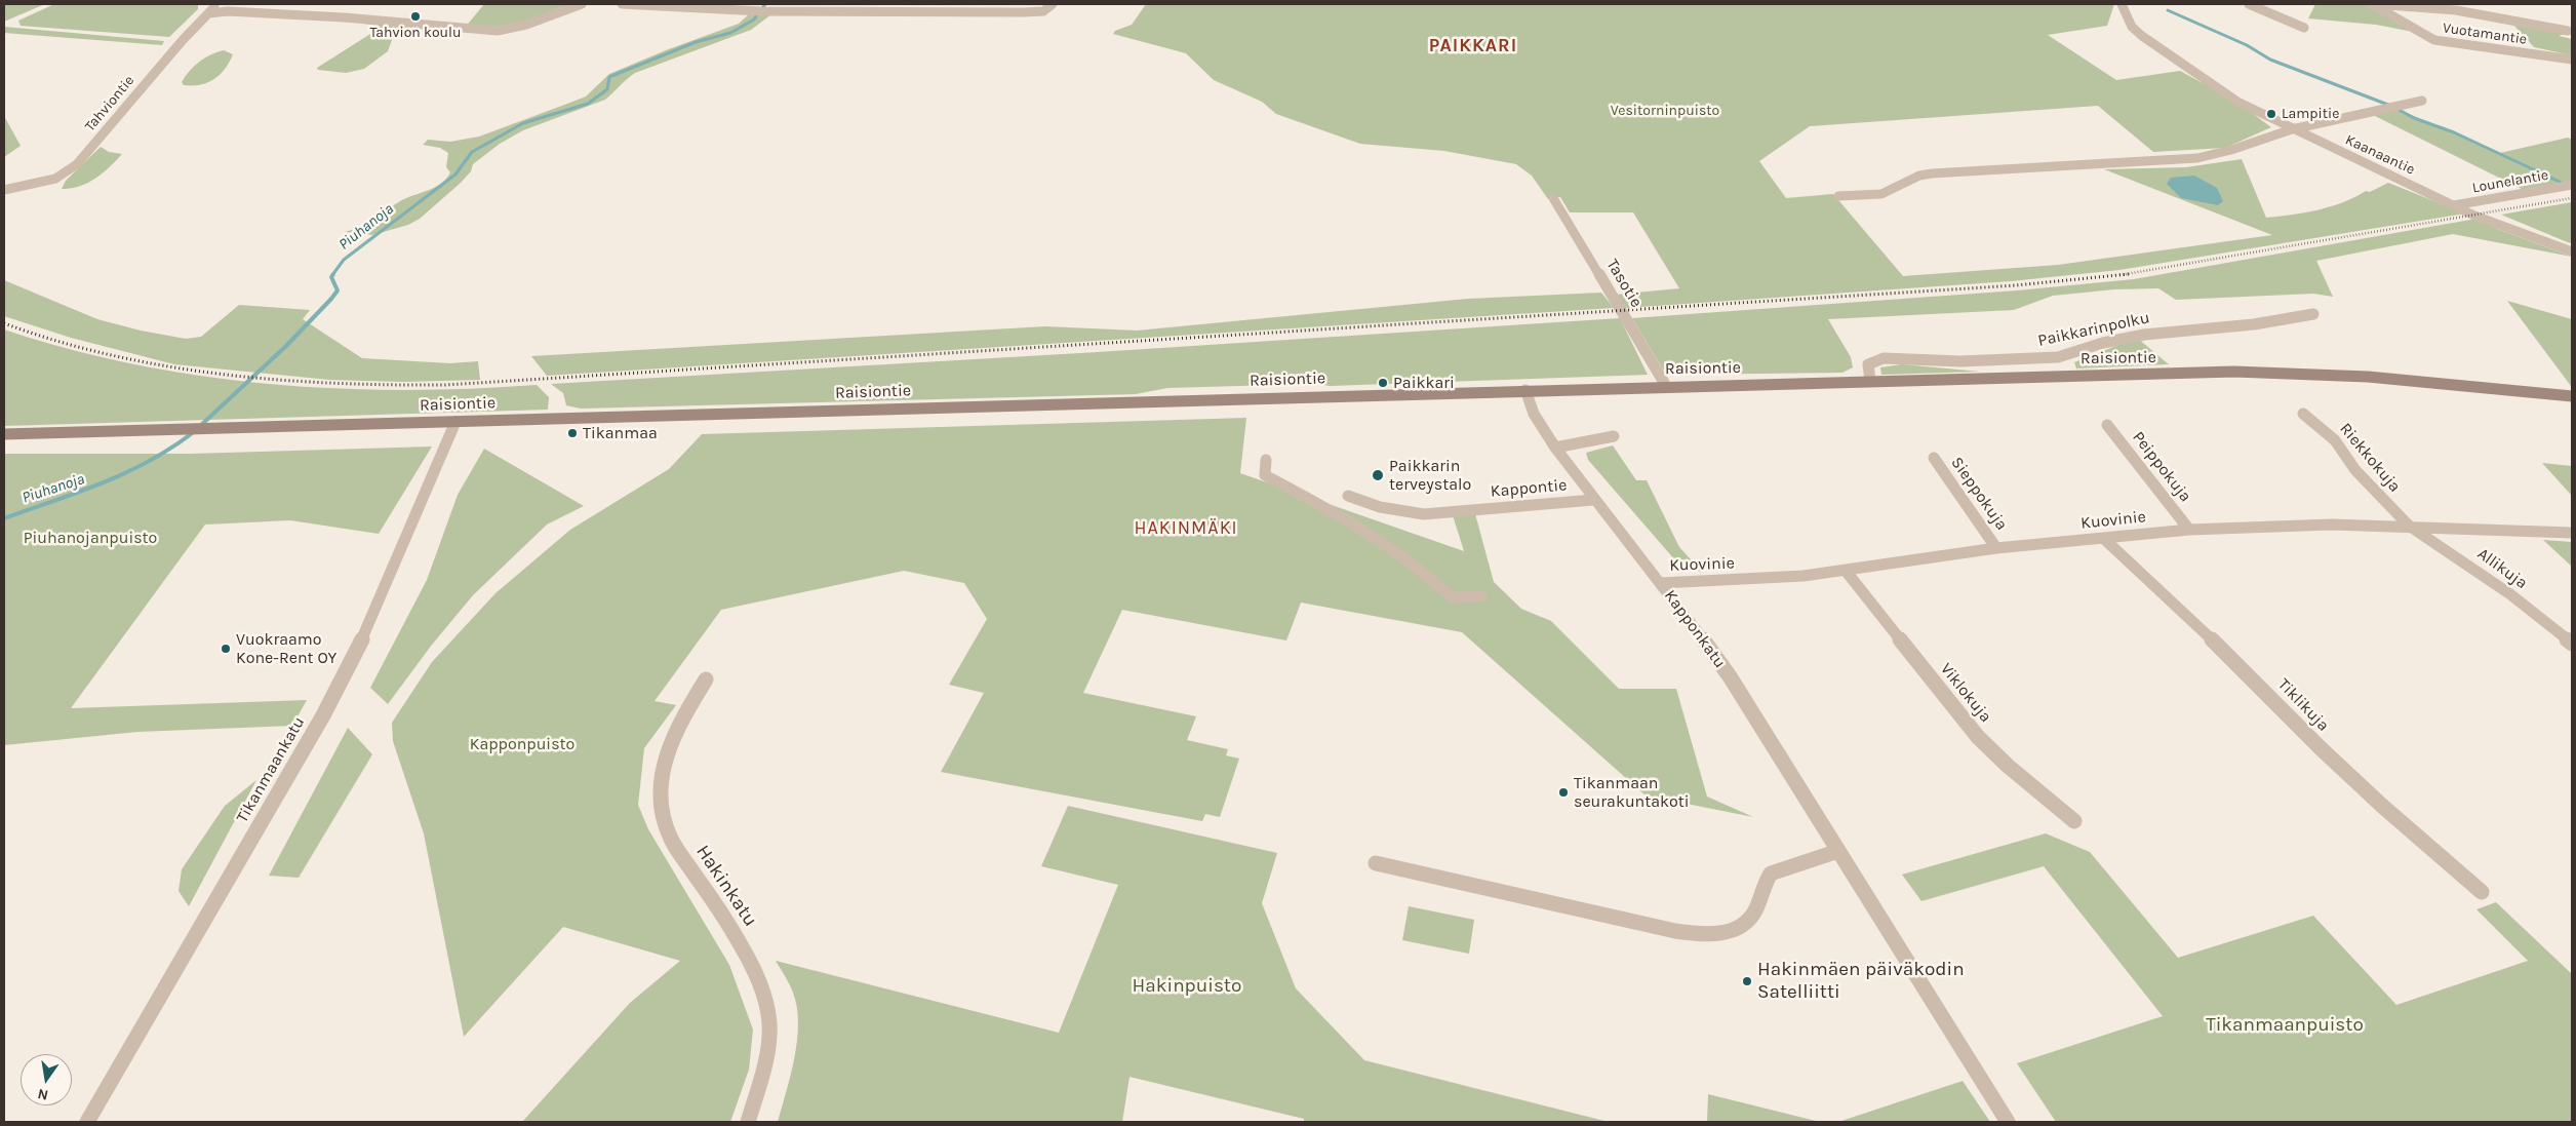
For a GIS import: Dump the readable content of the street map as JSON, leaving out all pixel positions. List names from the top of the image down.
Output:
{
  "streets": {
    "main road": ["Raisiontie"],
    "street": [
      "Vuotamantie",
      "Tahviontie",
      "Kaanaantie",
      "Lounelantie",
      "Tasotie",
      "Paikkarinpolku",
      "Riekkokuja",
      "Peippokuja",
      "Kappontie",
      "Sieppokuja",
      "Kuovinie",
      "Allikuja",
      "Kapponkatu",
      "Viklokuja",
      "Tiklikuja",
      "Tikanmaankatu",
      "Hakinkatu"
    ]
  },
  "crossings": [
    ["Kaanaantie", "Lounelantie"],
    ["Tasotie", "Raisiontie"],
    ["Paikkarinpolku", "Raisiontie"],
    ["Raisiontie", "Kapponkatu"],
    ["Raisiontie", "Tikanmaankatu"],
    ["Riekkokuja", "Kuovinie"],
    ["Riekkokuja", "Allikuja"],
    ["Peippokuja", "Kuovinie"],
    ["Kappontie", "Kapponkatu"],
    ["Sieppokuja", "Kuovinie"],
    ["Kuovinie", "Allikuja"],
    ["Kuovinie", "Kapponkatu"],
    ["Kuovinie", "Viklokuja"],
    ["Kuovinie", "Tiklikuja"]
  ],
  "districts": ["PAIKKARI", "HAKINMÄKI"],
  "water": ["Piuhanoja"],
  "parks": [
    "Vesitorninpuisto",
    "Piuhanojanpuisto",
    "Kapponpuisto",
    "Hakinpuisto",
    "Tikanmaanpuisto"
  ],
  "places": [
    "Tahvion koulu",
    "Lampitie",
    "Paikkari",
    "Tikanmaa",
    "Paikkarin terveystalo",
    "Vuokraamo Kone-Rent OY",
    "Tikanmaan seurakuntakoti",
    "Hakinmäen päiväkodin Satelliitti"
  ],
  "north": "bottom"
}
